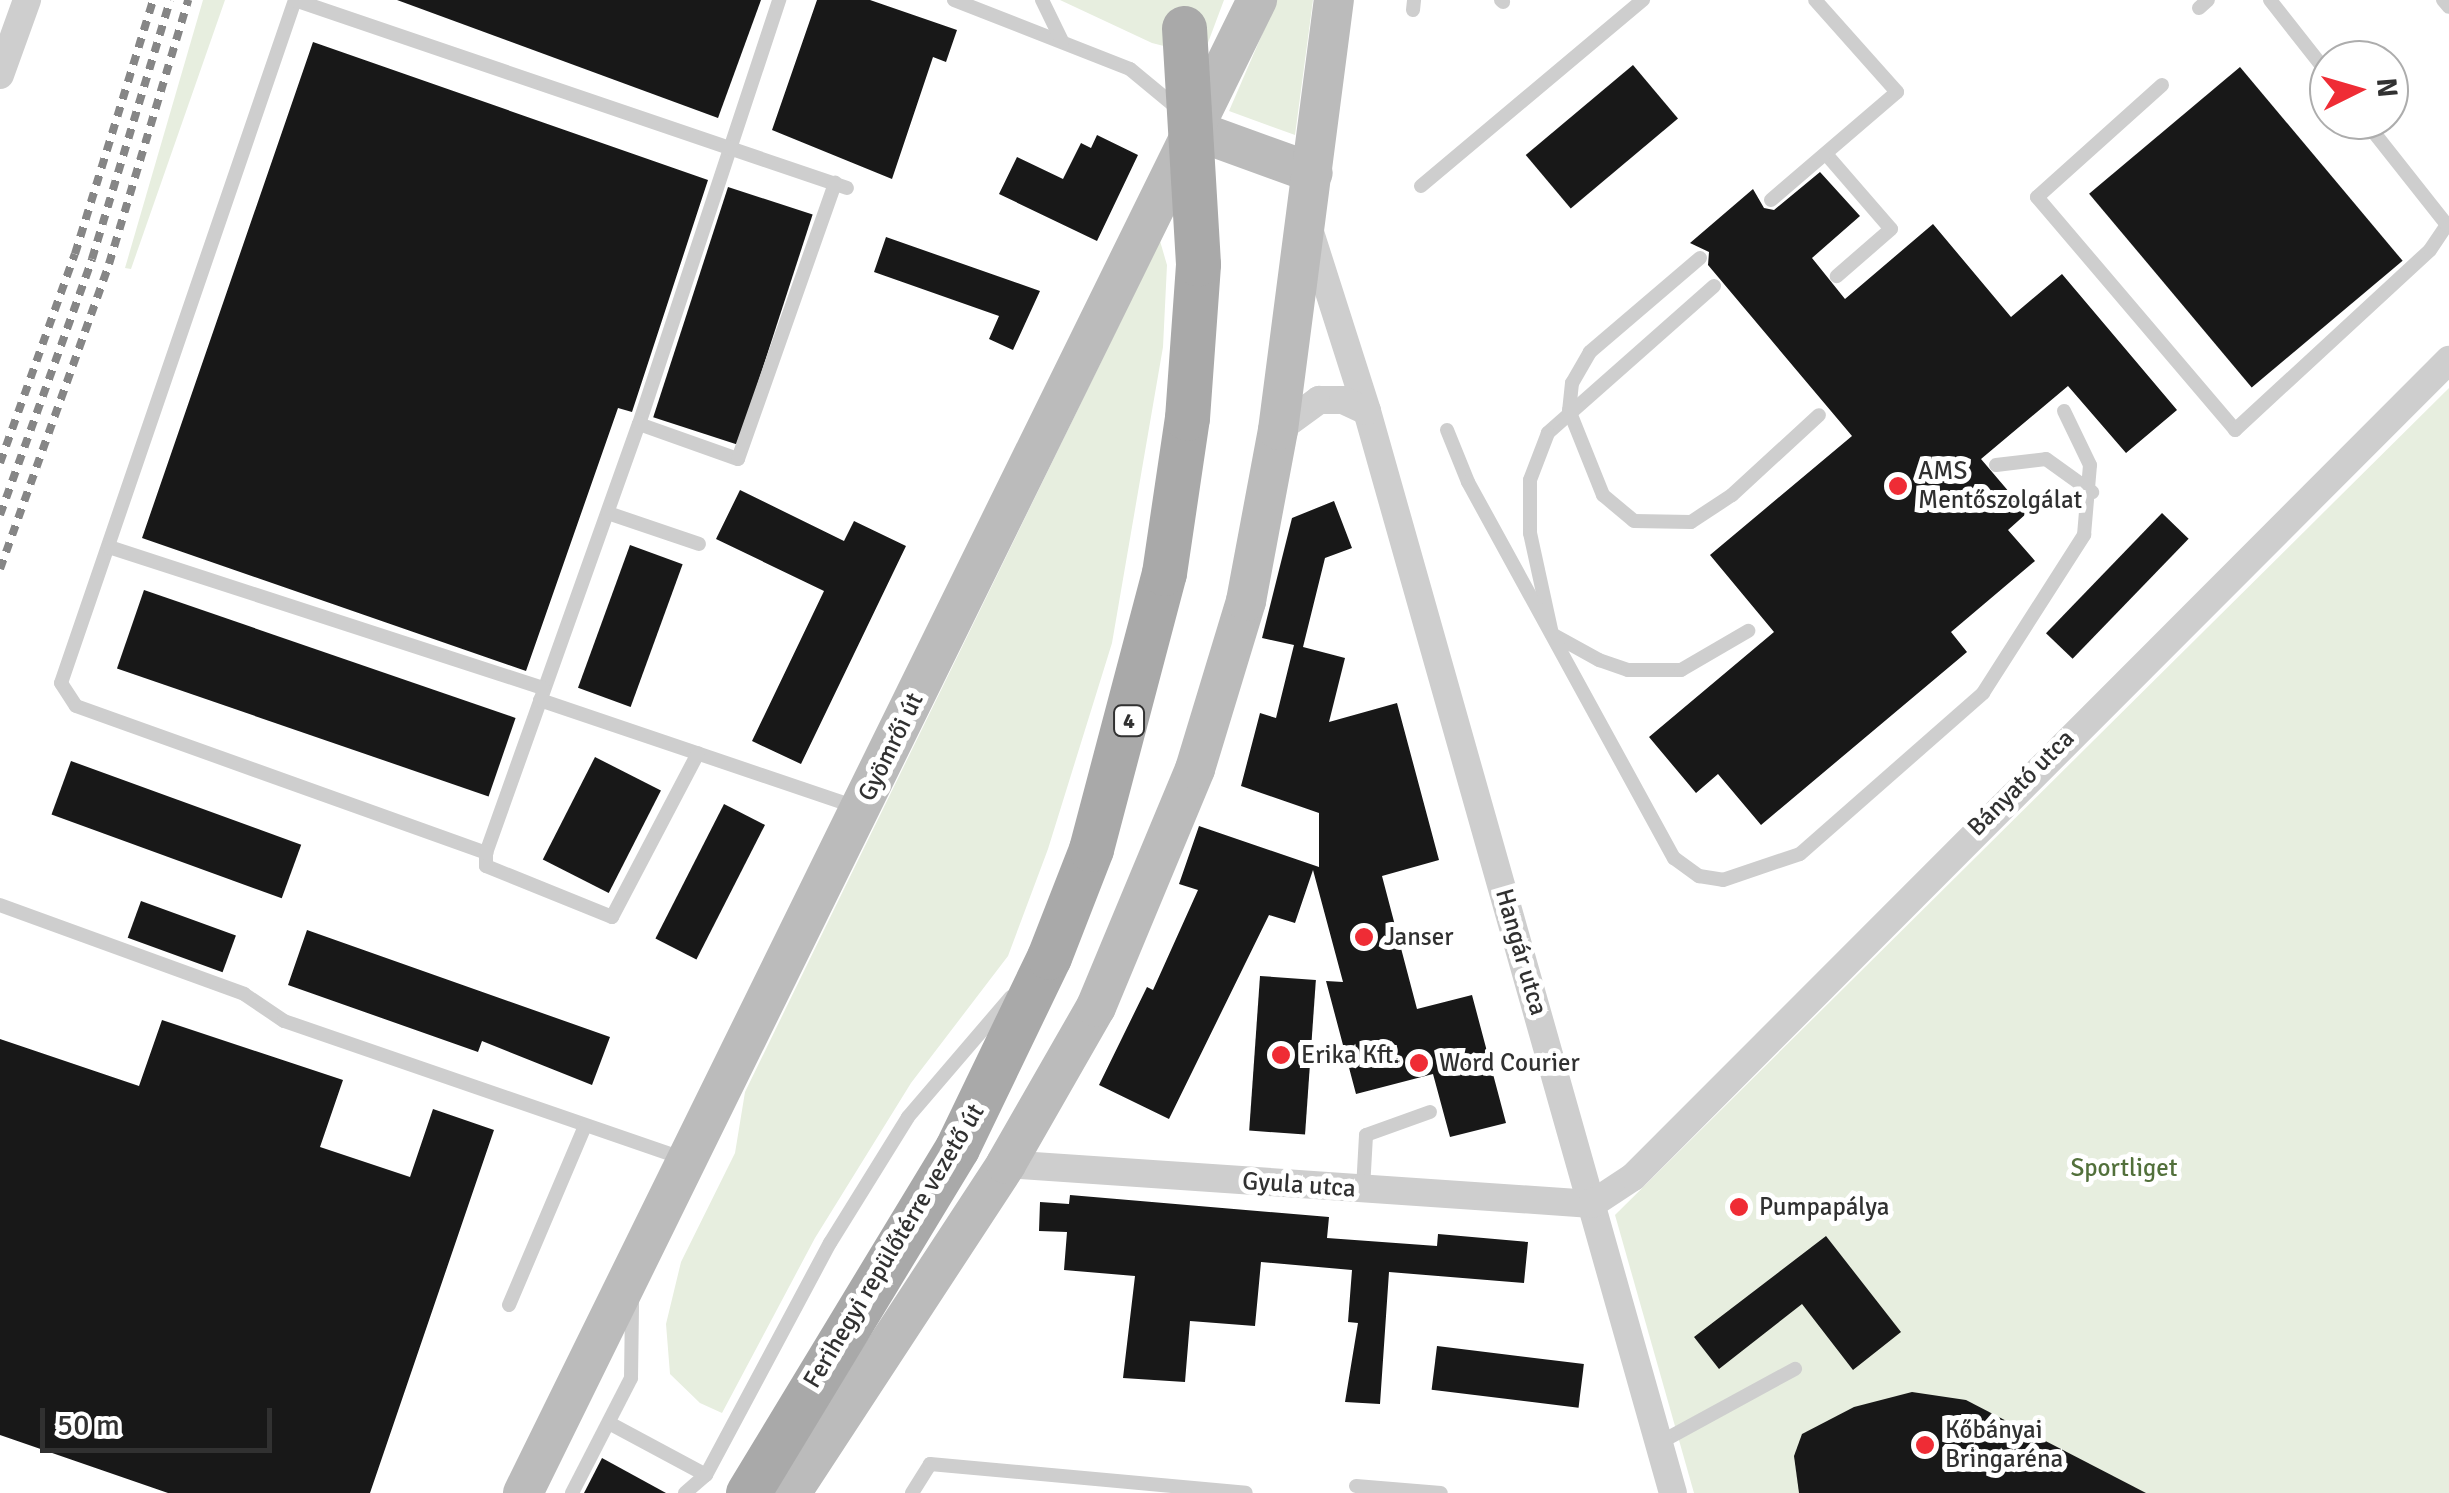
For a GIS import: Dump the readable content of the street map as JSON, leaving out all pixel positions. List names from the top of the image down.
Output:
{
  "streets": {
    "main road": ["4", "Ferihegyi repülőtérre vezető út"],
    "street": [
      "Gyömrői út",
      "Bányató utca",
      "Hangár utca",
      "Gyula utca"
    ]
  },
  "crossings": [
    ["Bányató utca", "Hangár utca"],
    ["Bányató utca", "Gyula utca"],
    ["Hangár utca", "Gyula utca"]
  ],
  "parks": ["Sportliget"],
  "places": [
    "AMS Mentőszolgálat",
    "Janser",
    "Erika Kft.",
    "Word Courier",
    "Pumpapálya",
    "Kőbányai Bringaréna"
  ],
  "scale_bar": "50 m",
  "north": "right"
}
